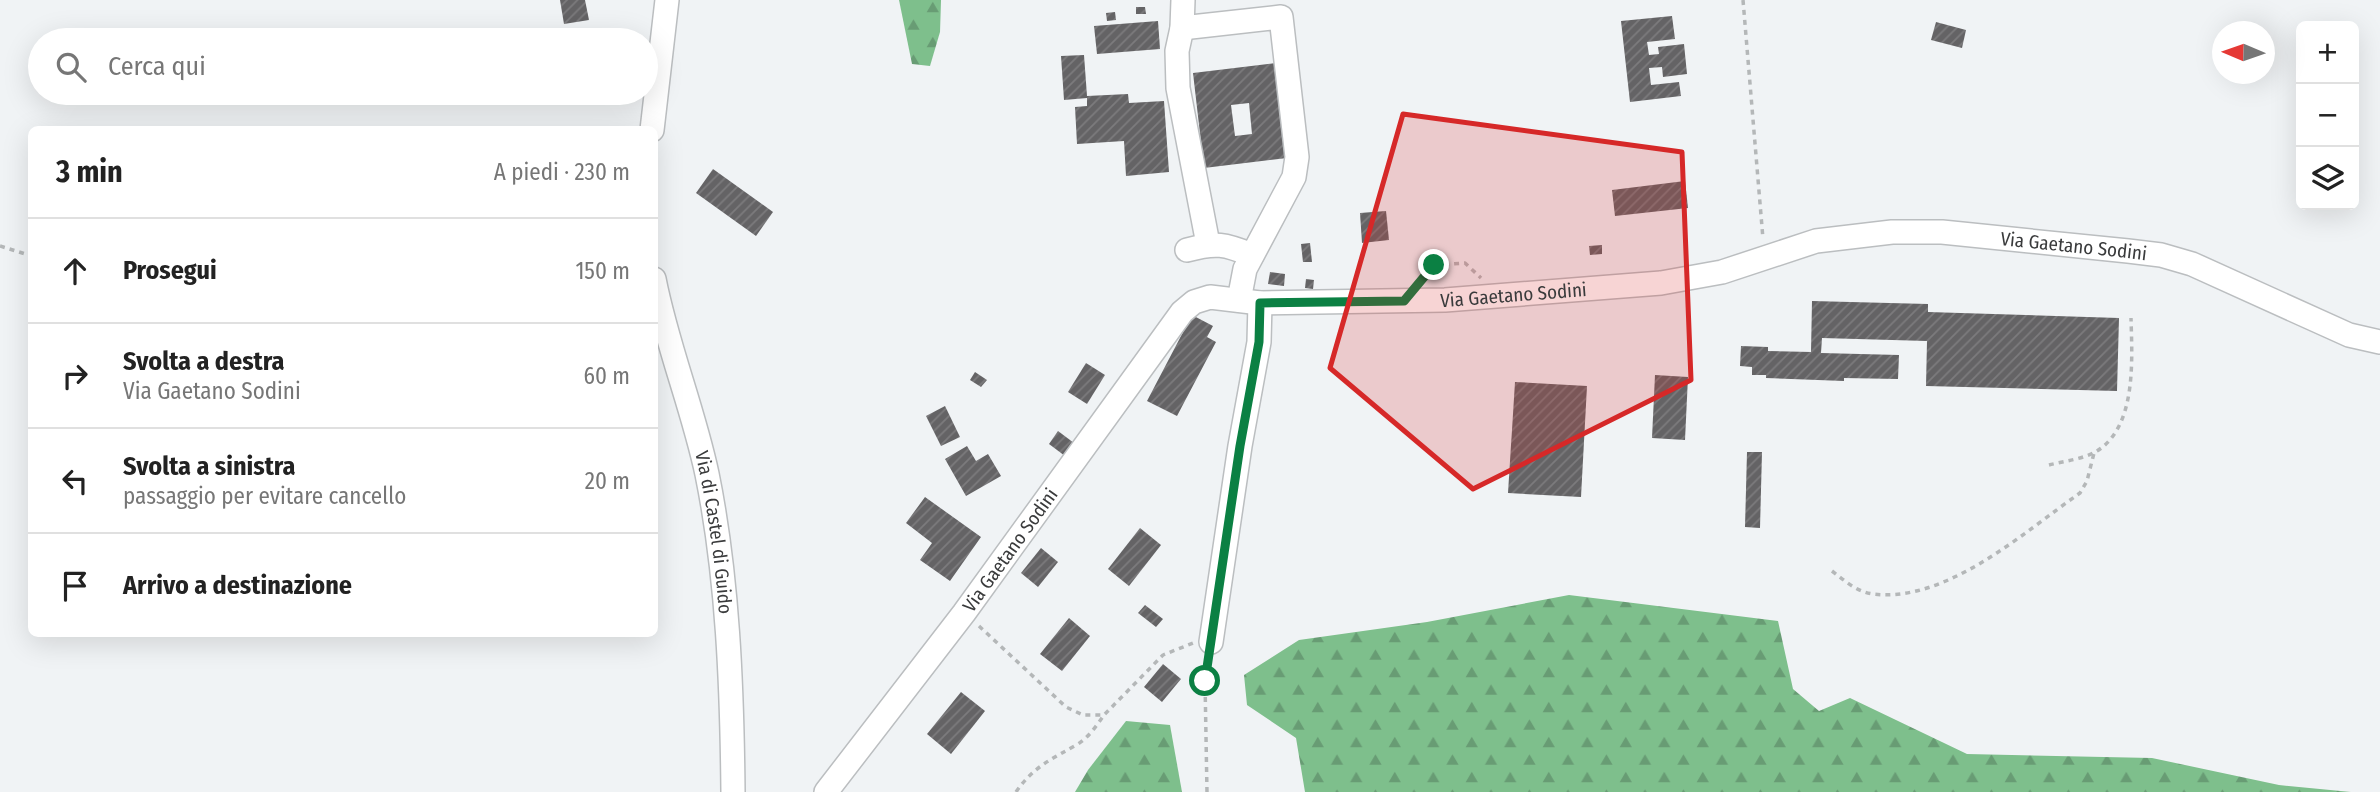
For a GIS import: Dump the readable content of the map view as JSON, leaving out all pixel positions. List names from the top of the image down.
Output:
{
  "streets": {
    "street": ["Via Gaetano Sodini", "Via di Castel di Guido"]
  },
  "north": "left",
  "page": {
    "map_buttons": ["+", "−"],
    "search": "Cerca qui",
    "heading": ["3 min", "A piedi · 230 m"],
    "list": [
      ["Prosegui", "150 m"],
      ["Svolta a destra", "Via Gaetano Sodini", "60 m"],
      ["Svolta a sinistra", "passaggio per evitare cancello", "20 m"],
      "Arrivo a destinazione"
    ]
  }
}
